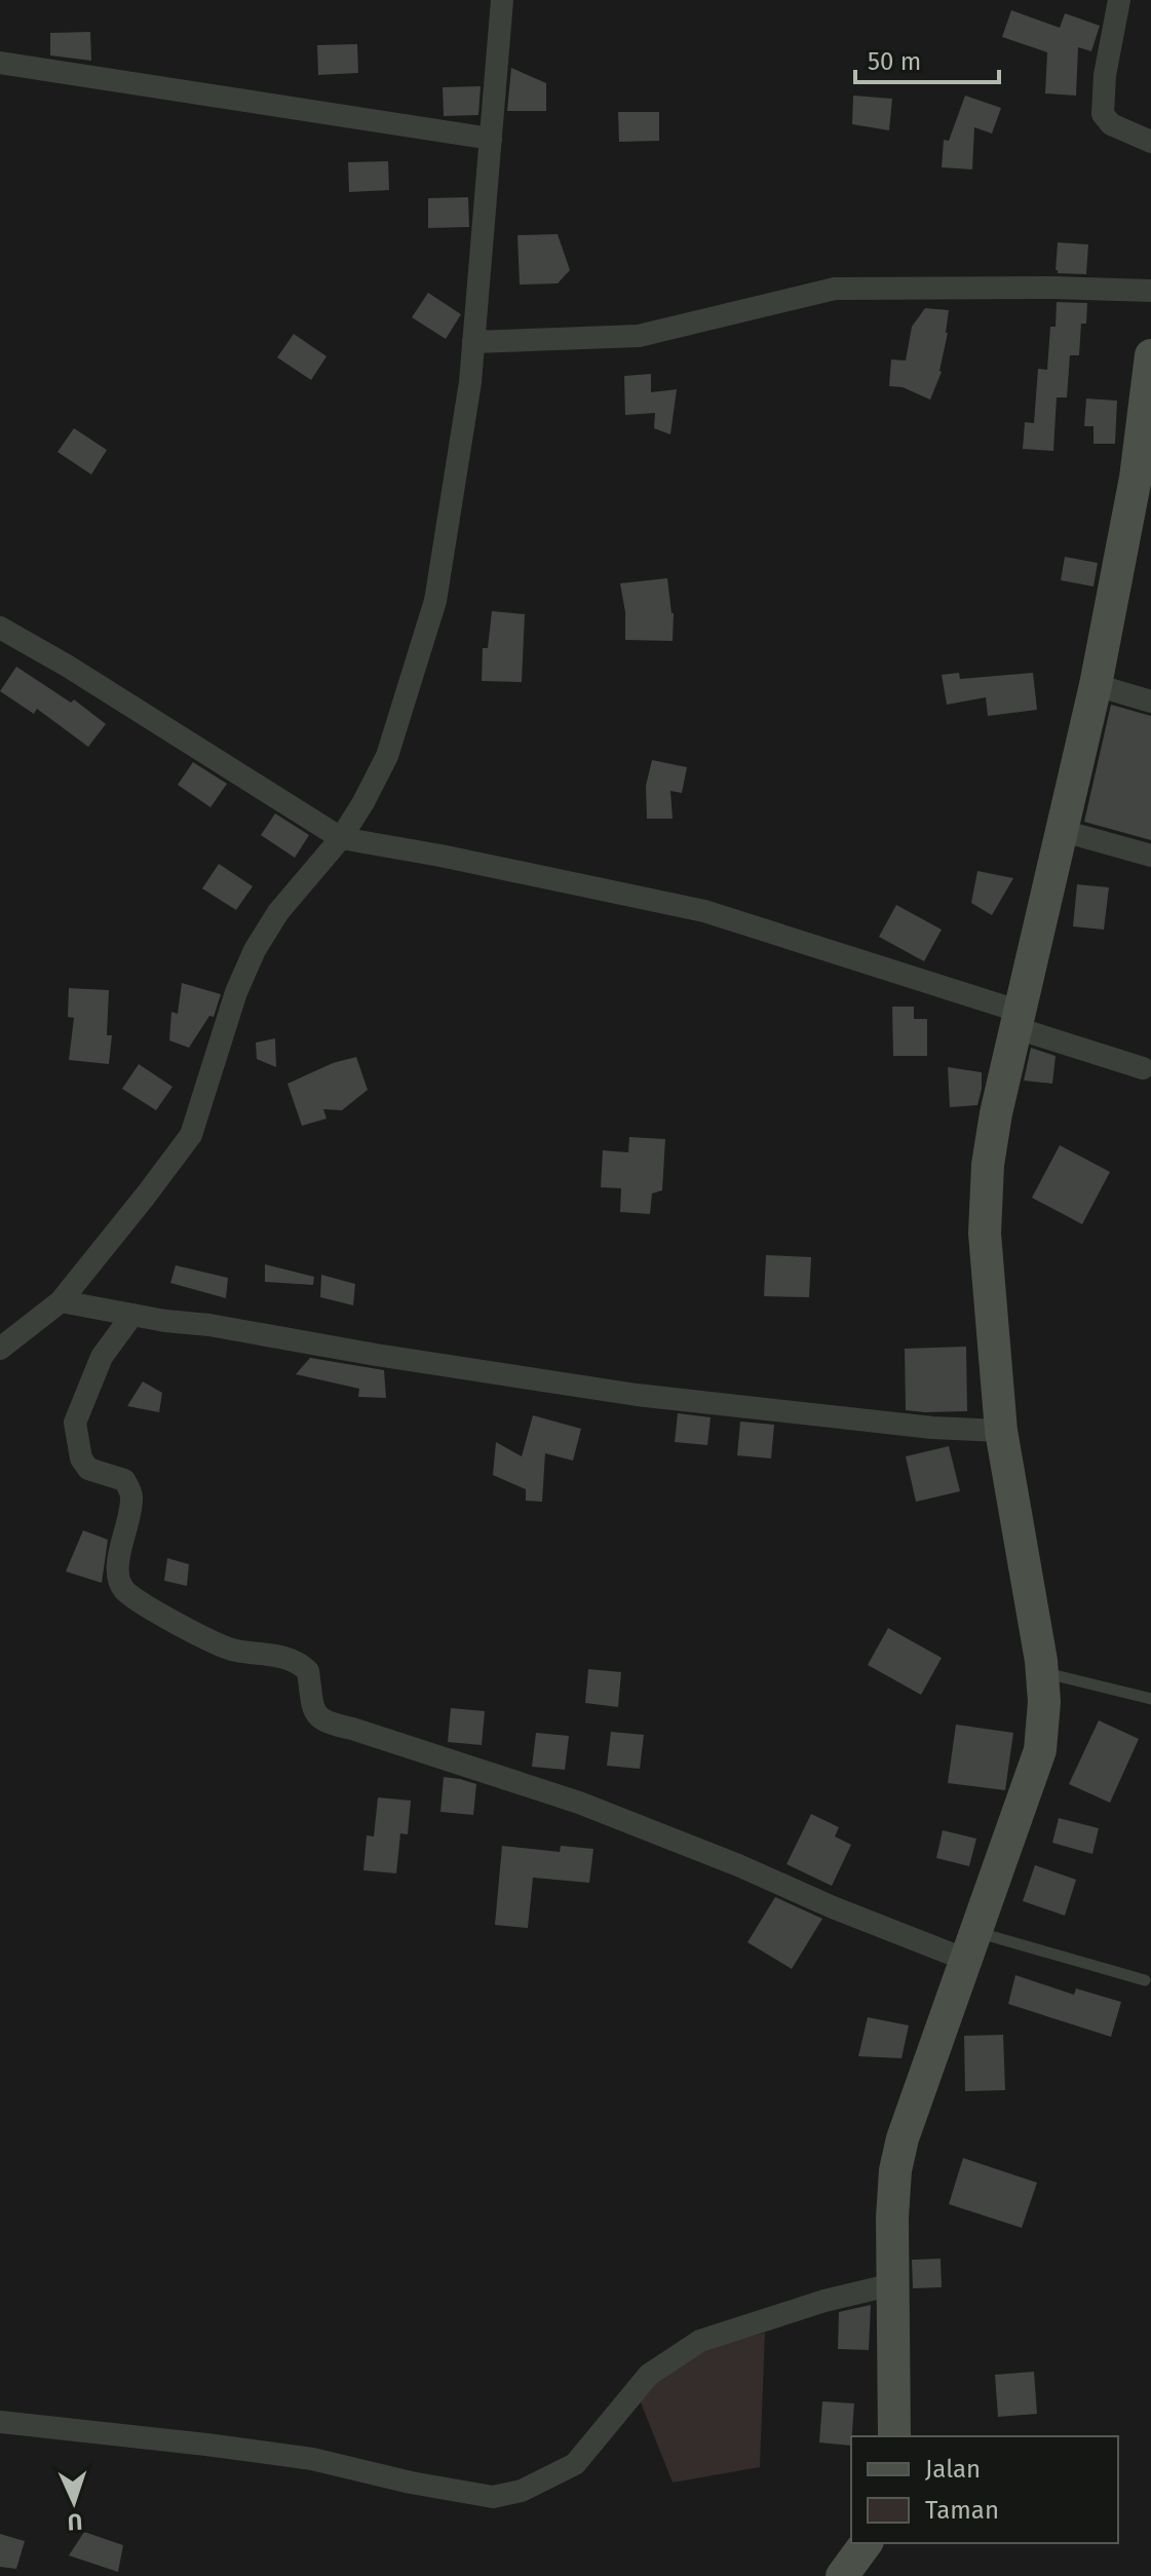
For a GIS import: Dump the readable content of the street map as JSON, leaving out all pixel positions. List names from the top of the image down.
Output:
{
  "legend": ["Jalan", "Taman"],
  "scale_bar": "50 m",
  "north": "bottom"
}
